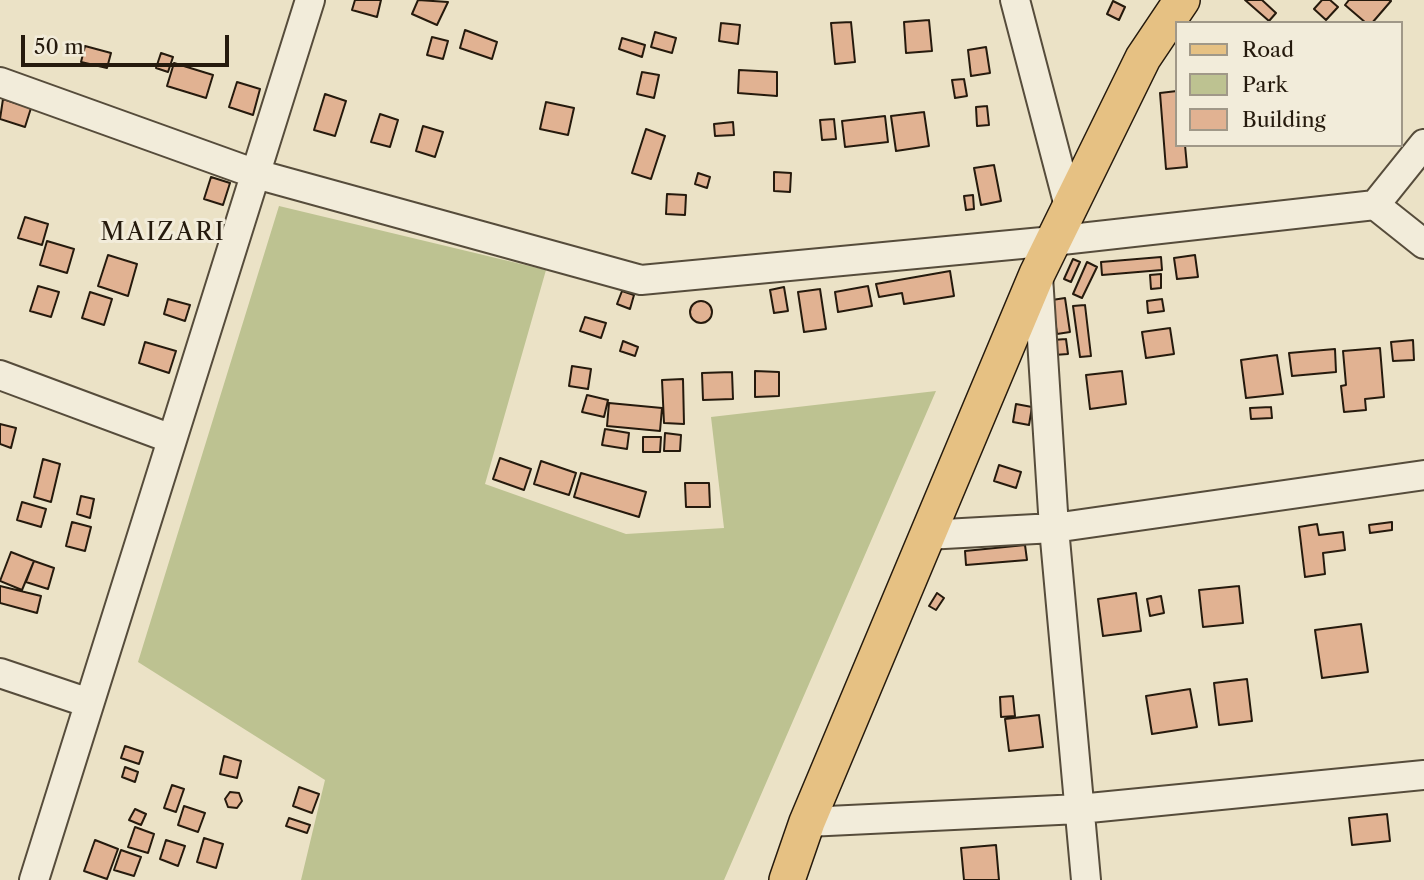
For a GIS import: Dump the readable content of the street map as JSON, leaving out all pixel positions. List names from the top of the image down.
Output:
{
  "districts": ["MAIZARI"],
  "legend": ["Road", "Park", "Building"],
  "scale_bar": "50 m"
}
